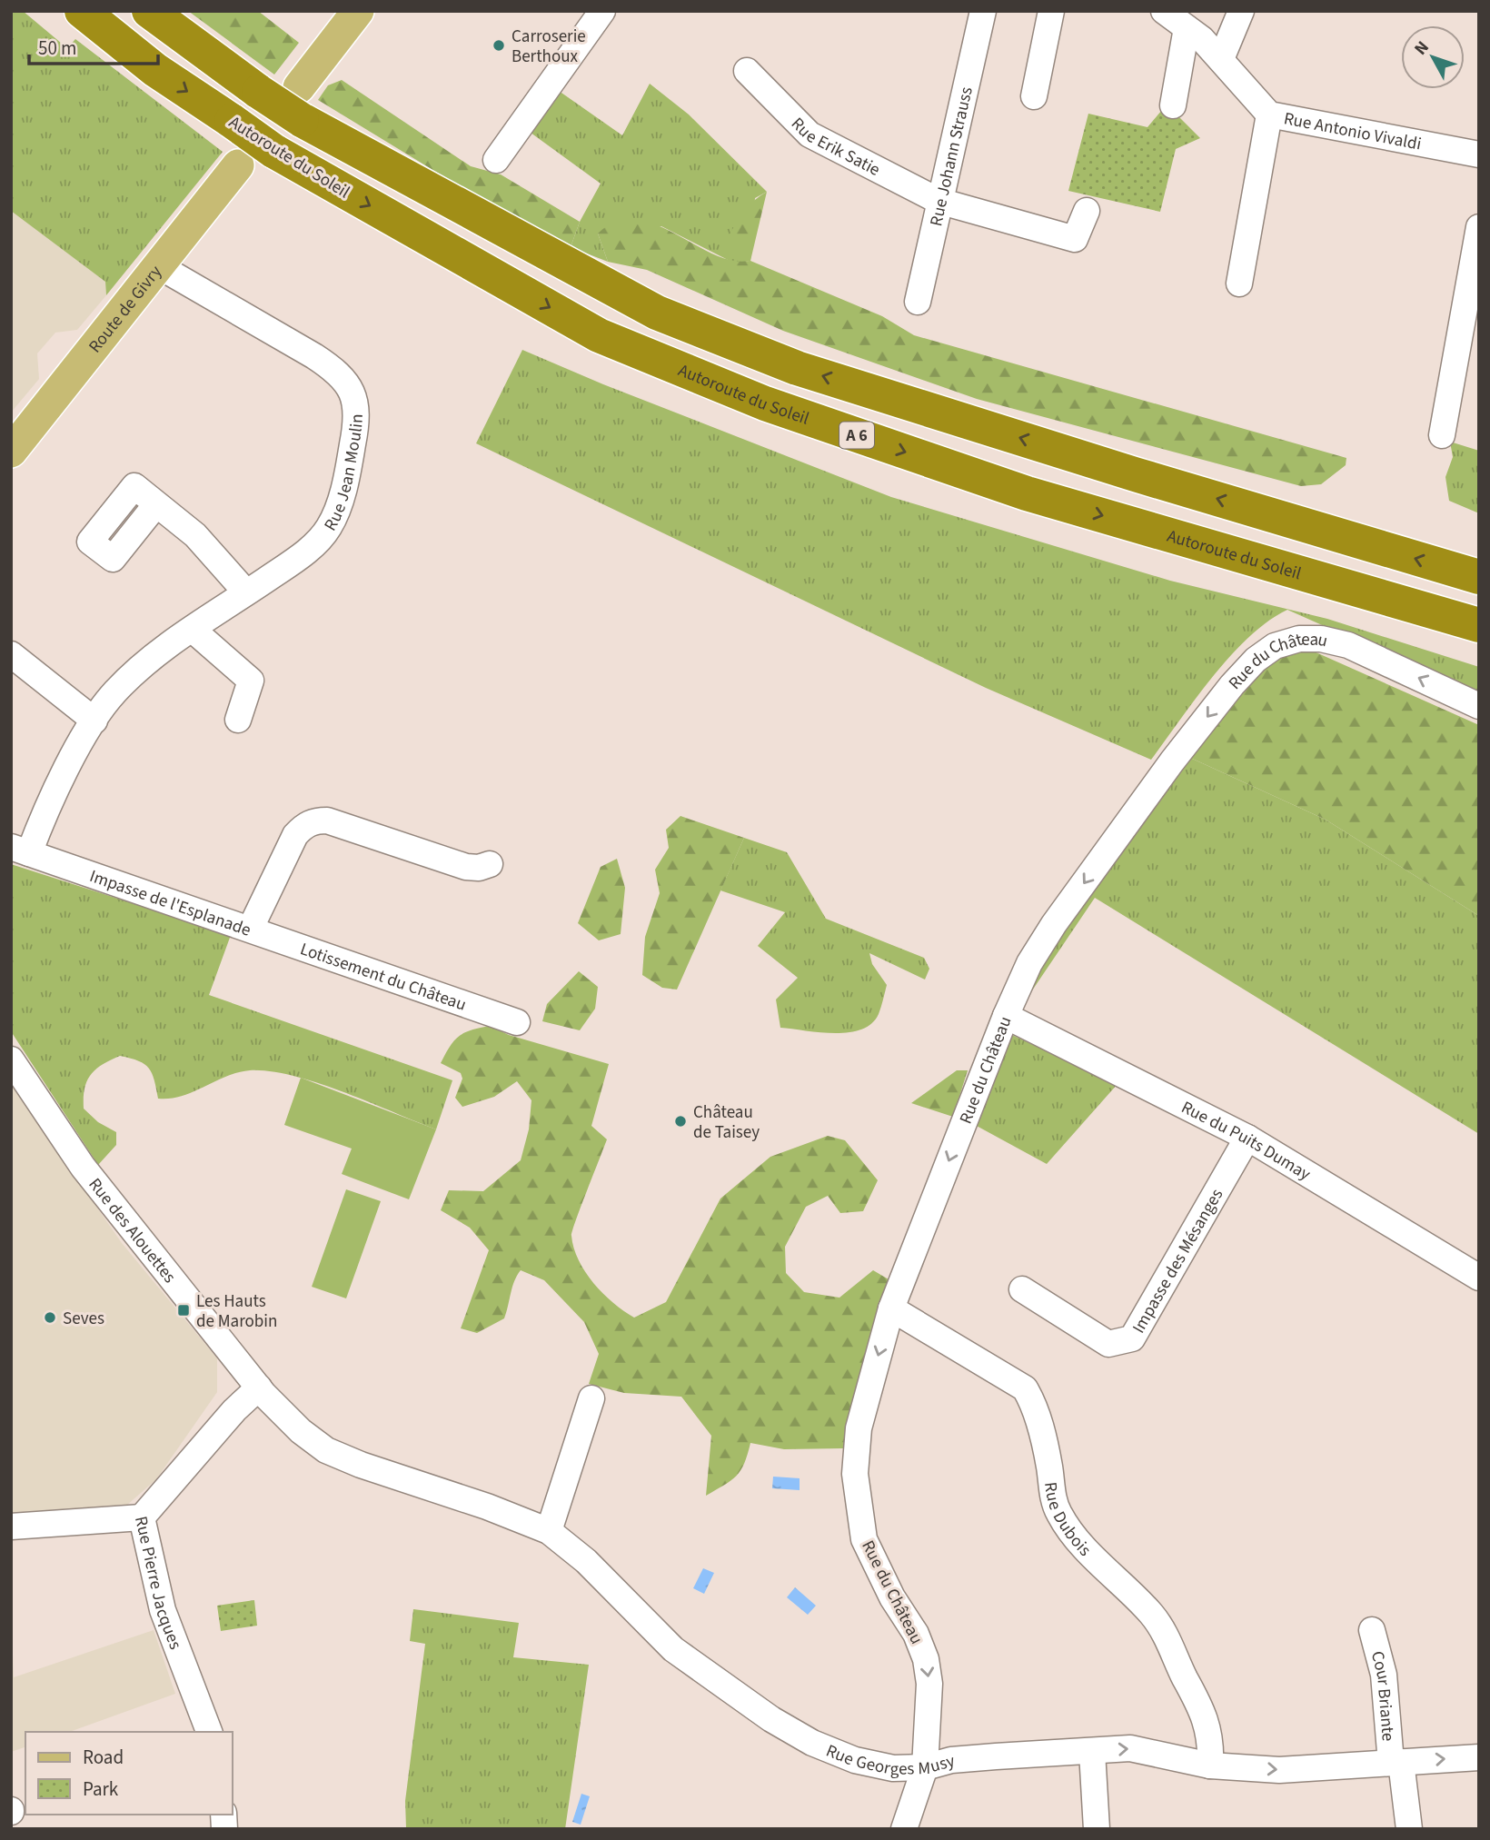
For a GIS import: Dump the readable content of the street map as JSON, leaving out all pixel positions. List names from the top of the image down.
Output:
{
  "streets": {
    "highway": ["Autoroute du Soleil", "A 6"],
    "main road": ["Route de Givry"],
    "street": [
      "Rue Antonio Vivaldi",
      "Rue Erik Satie",
      "Rue Johann Strauss",
      "Rue Jean Moulin",
      "Rue du Château",
      "Impasse de l'Esplanade",
      "Lotissement du Château",
      "Rue du Puits Dumay",
      "Rue des Alouettes",
      "Impasse des Mésanges",
      "Rue Dubois",
      "Rue Pierre Jacques",
      "Cour Briante",
      "Rue Georges Musy"
    ]
  },
  "crossings": [
    ["Rue Erik Satie", "Rue Johann Strauss"],
    ["Route de Givry", "Rue Jean Moulin"],
    ["Rue Jean Moulin", "Impasse de l'Esplanade"],
    ["Rue du Château", "Rue du Puits Dumay"],
    ["Rue du Château", "Rue Dubois"],
    ["Rue du Château", "Rue Georges Musy"],
    ["Impasse de l'Esplanade", "Lotissement du Château"],
    ["Rue du Puits Dumay", "Impasse des Mésanges"],
    ["Rue des Alouettes", "Rue Georges Musy"],
    ["Rue Dubois", "Rue Georges Musy"],
    ["Cour Briante", "Rue Georges Musy"]
  ],
  "one_way": ["Rue du Château"],
  "places": {
    "other": ["Carroserie Berthoux", "Château de Taisey", "Seves"],
    "transit": ["Les Hauts de Marobin"]
  },
  "legend": ["Road", "Park"],
  "scale_bar": "50 m",
  "north": "top left"
}
